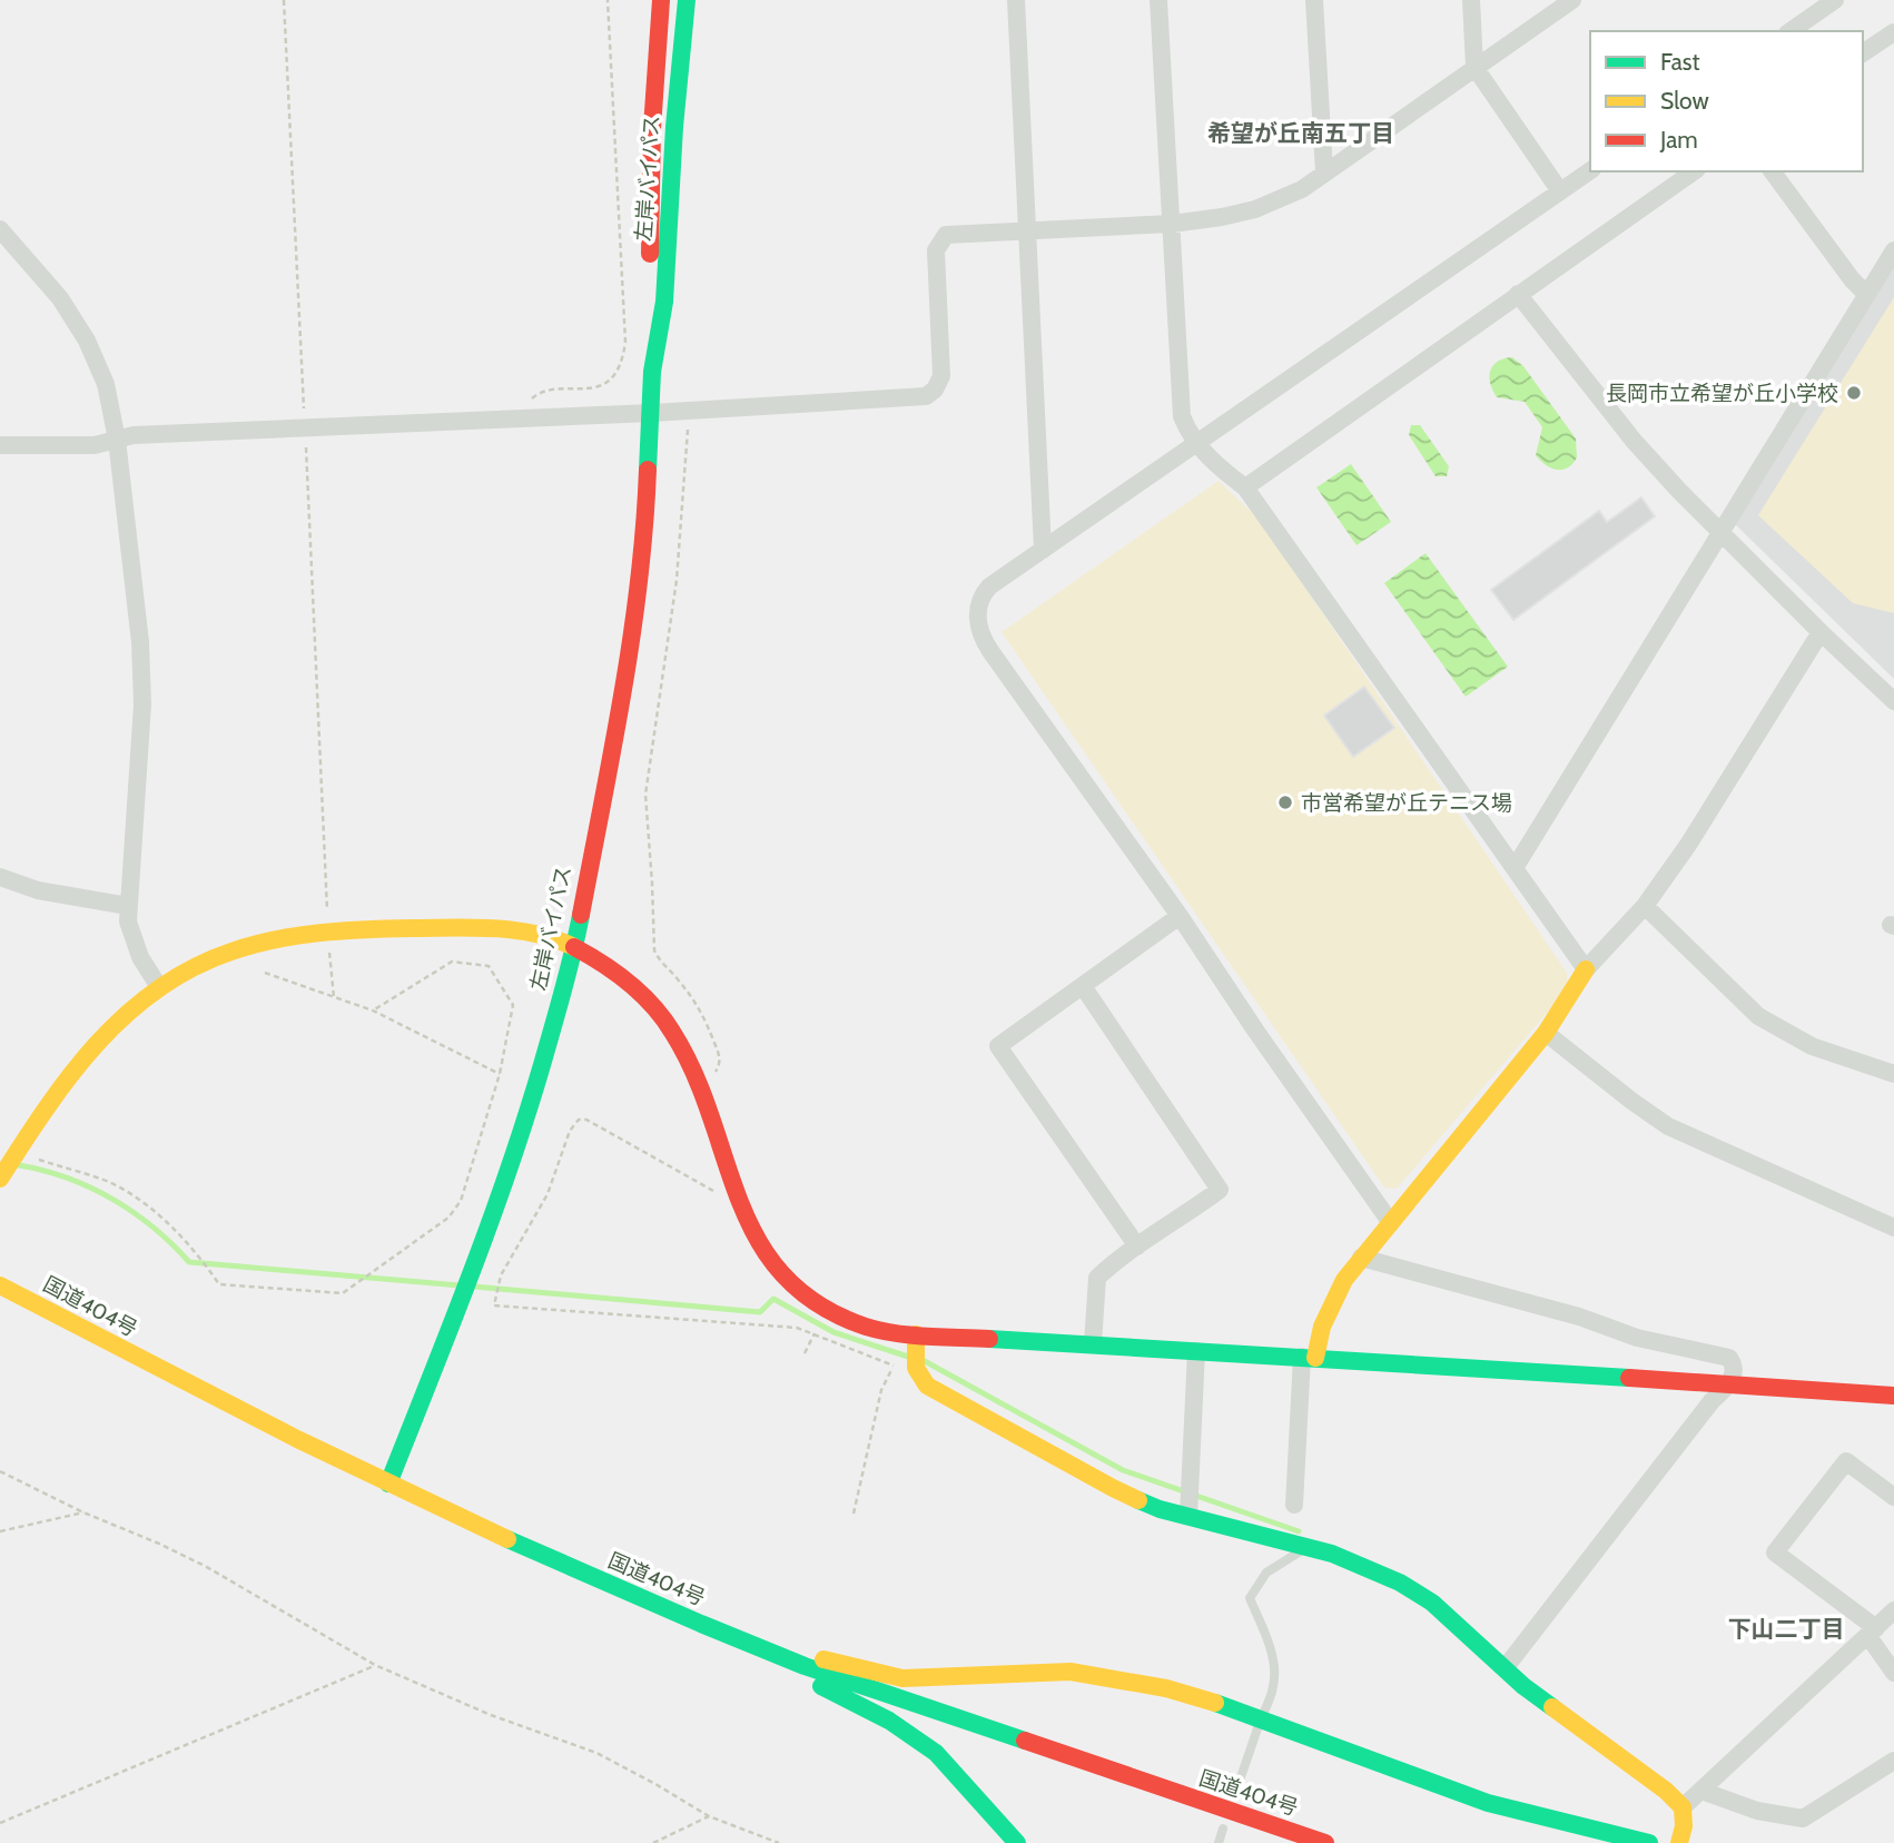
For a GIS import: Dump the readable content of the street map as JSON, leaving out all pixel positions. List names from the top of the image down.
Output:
{
  "streets": {
    "main road": ["左岸バイパス", "国道404号"]
  },
  "crossings": [
    ["左岸バイパス", "国道404号"]
  ],
  "districts": ["希望が丘南五丁目", "下山二丁目"],
  "places": ["長岡市立希望が丘小学校", "市営希望が丘テニス場"],
  "legend": ["Fast", "Slow", "Jam"]
}
